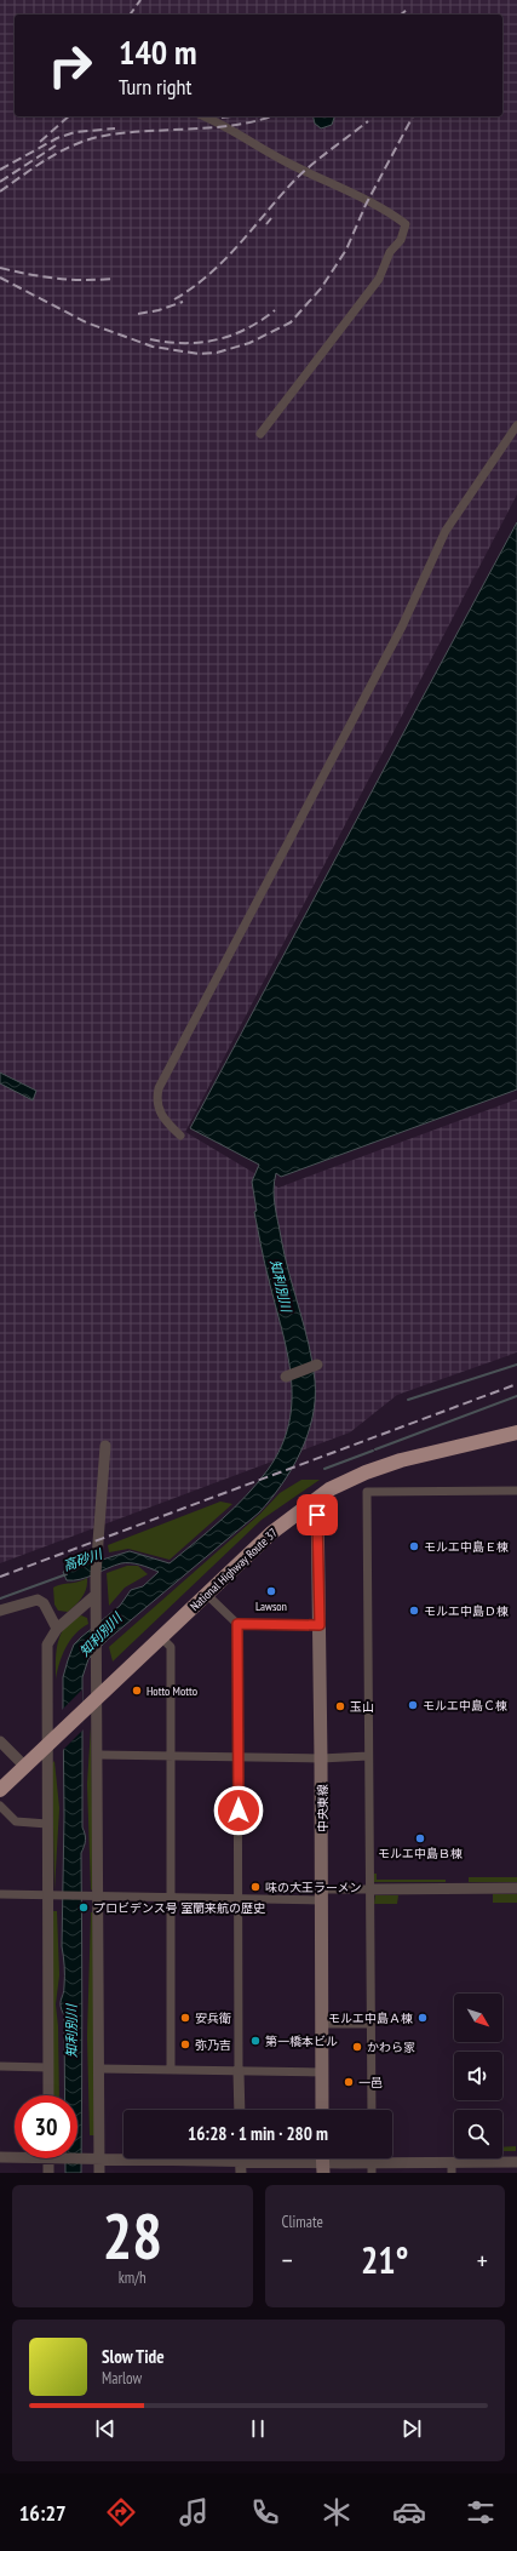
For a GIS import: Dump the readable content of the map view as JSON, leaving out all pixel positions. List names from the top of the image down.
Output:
{
  "streets": {
    "highway": ["National Highway Route 37"],
    "main road": ["中央東線"]
  },
  "crossings": [
    ["National Highway Route 37", "中央東線"]
  ],
  "water": ["知利別川", "高砂川"],
  "places": [
    "モルエ中島Ｅ棟",
    "Lawson",
    "モルエ中島Ｄ棟",
    "Hotto Motto",
    "モルエ中島Ｃ棟",
    "玉山",
    "モルエ中島Ｂ棟",
    "味の大王ラーメン",
    "プロビデンス号 室蘭来航の歴史",
    "安兵衛",
    "モルエ中島Ａ棟",
    "第一橋本ビル",
    "弥乃吉",
    "かわら家",
    "一邑"
  ],
  "north": "bottom right",
  "page": {
    "turn": ["140 m", "Turn right"],
    "limit": "30",
    "trip": "16:28 · 1 min · 280 m",
    "tile": [
      ["28", "km/h"],
      "Climate"
    ],
    "heat": ["−", "21°", "+"],
    "song": ["Slow Tide", "Marlow"],
    "tabs": "16:27"
  }
}
